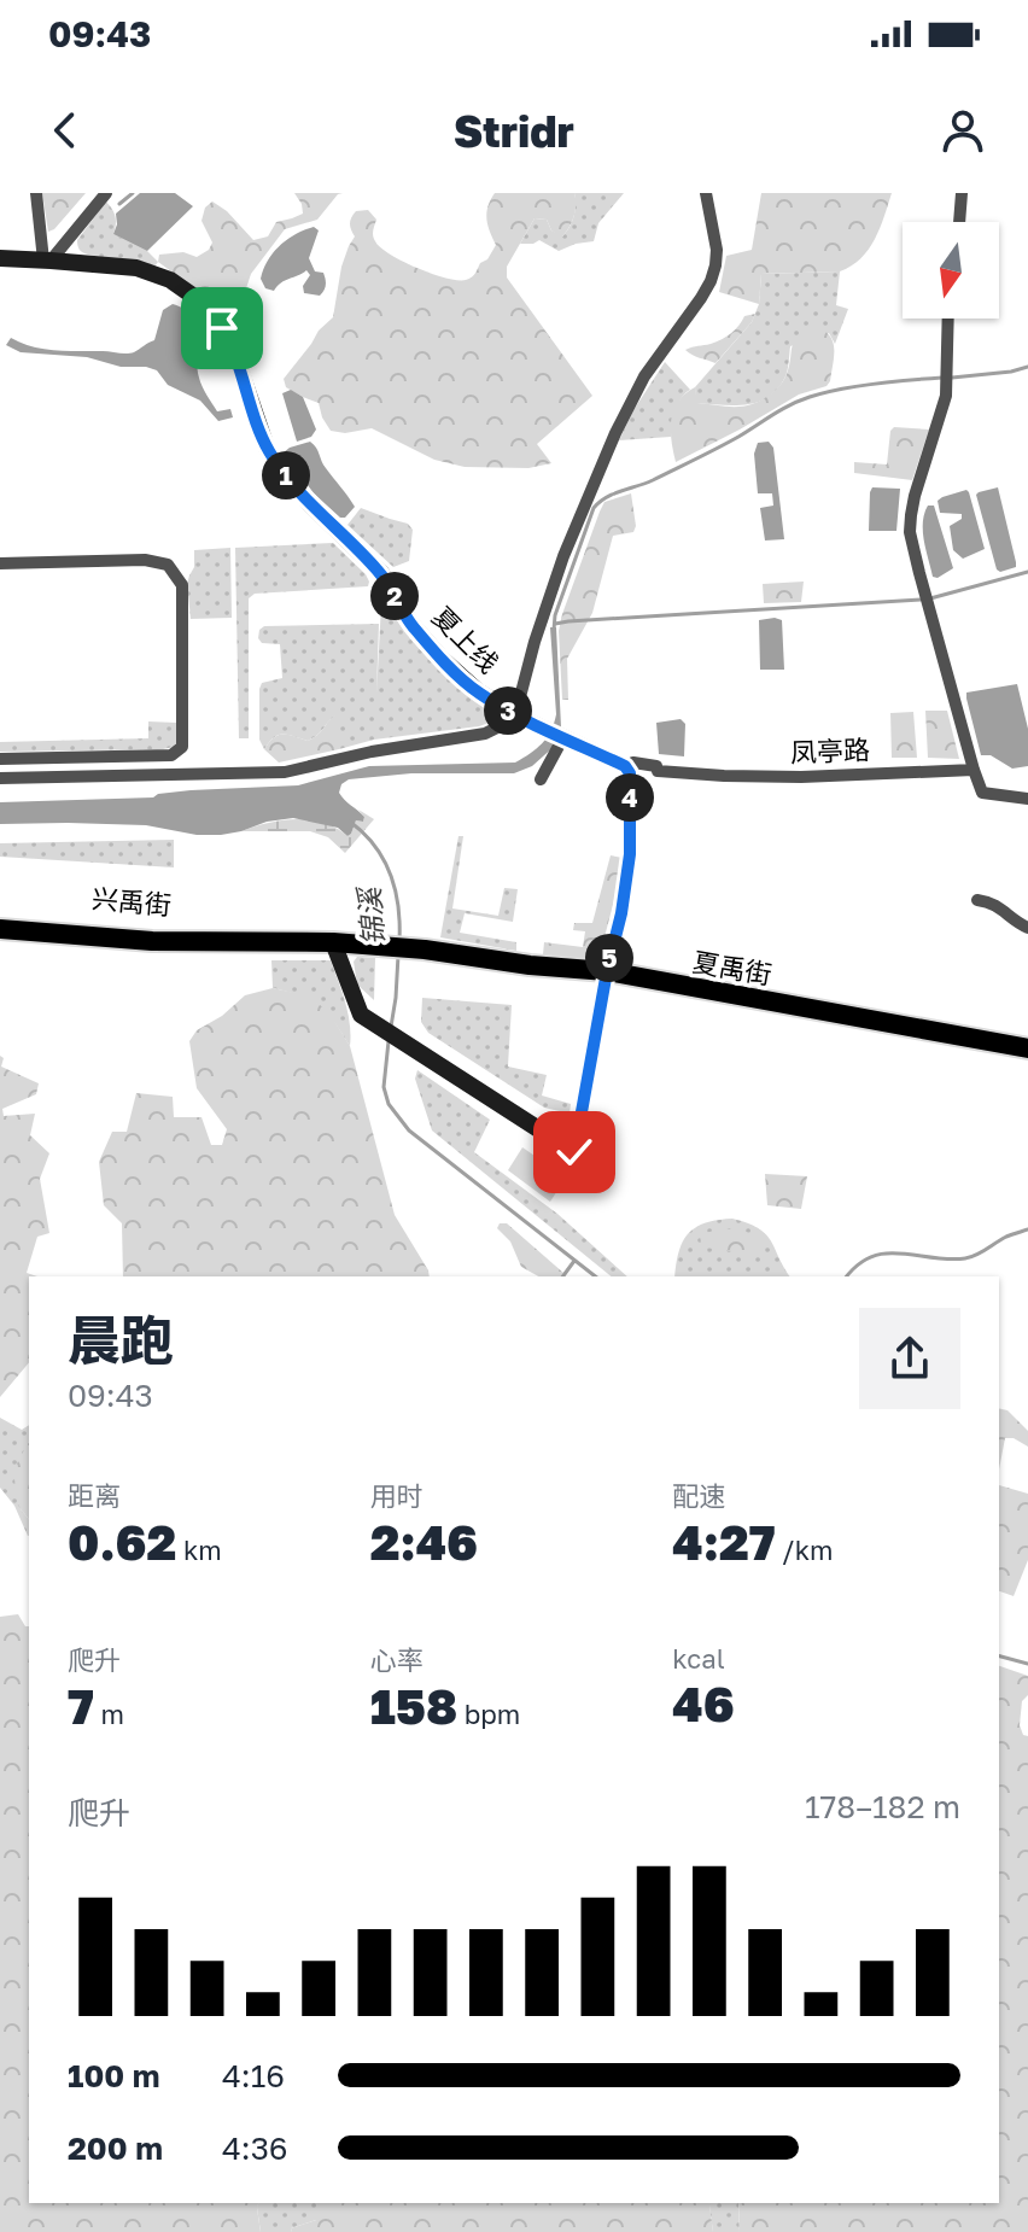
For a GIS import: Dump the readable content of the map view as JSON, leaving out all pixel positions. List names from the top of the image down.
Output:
{
  "streets": {
    "main road": ["兴禹街", "夏禹街"],
    "street": ["夏上线", "凤亭路"]
  },
  "crossings": [
    ["夏上线", "凤亭路"],
    ["兴禹街", "夏禹街"]
  ],
  "water": ["锦溪"],
  "north": "bottom",
  "page": {
    "status": "09:43",
    "header": "Stridr",
    "pins": [
      "1",
      "2",
      "3",
      "4",
      "5"
    ],
    "heading": ["晨跑", "09:43"],
    "stats": [
      ["距离", "0.62 km"],
      ["用时", "2:46"],
      ["配速", "4:27 /km"],
      ["爬升", "7 m"],
      ["心率", "158 bpm"],
      ["kcal", "46"]
    ],
    "chart": ["爬升", "178–182 m"],
    "list": [
      {
        "name": "100 m",
        "note": "4:16"
      },
      {
        "name": "200 m",
        "note": "4:36"
      }
    ]
  }
}
